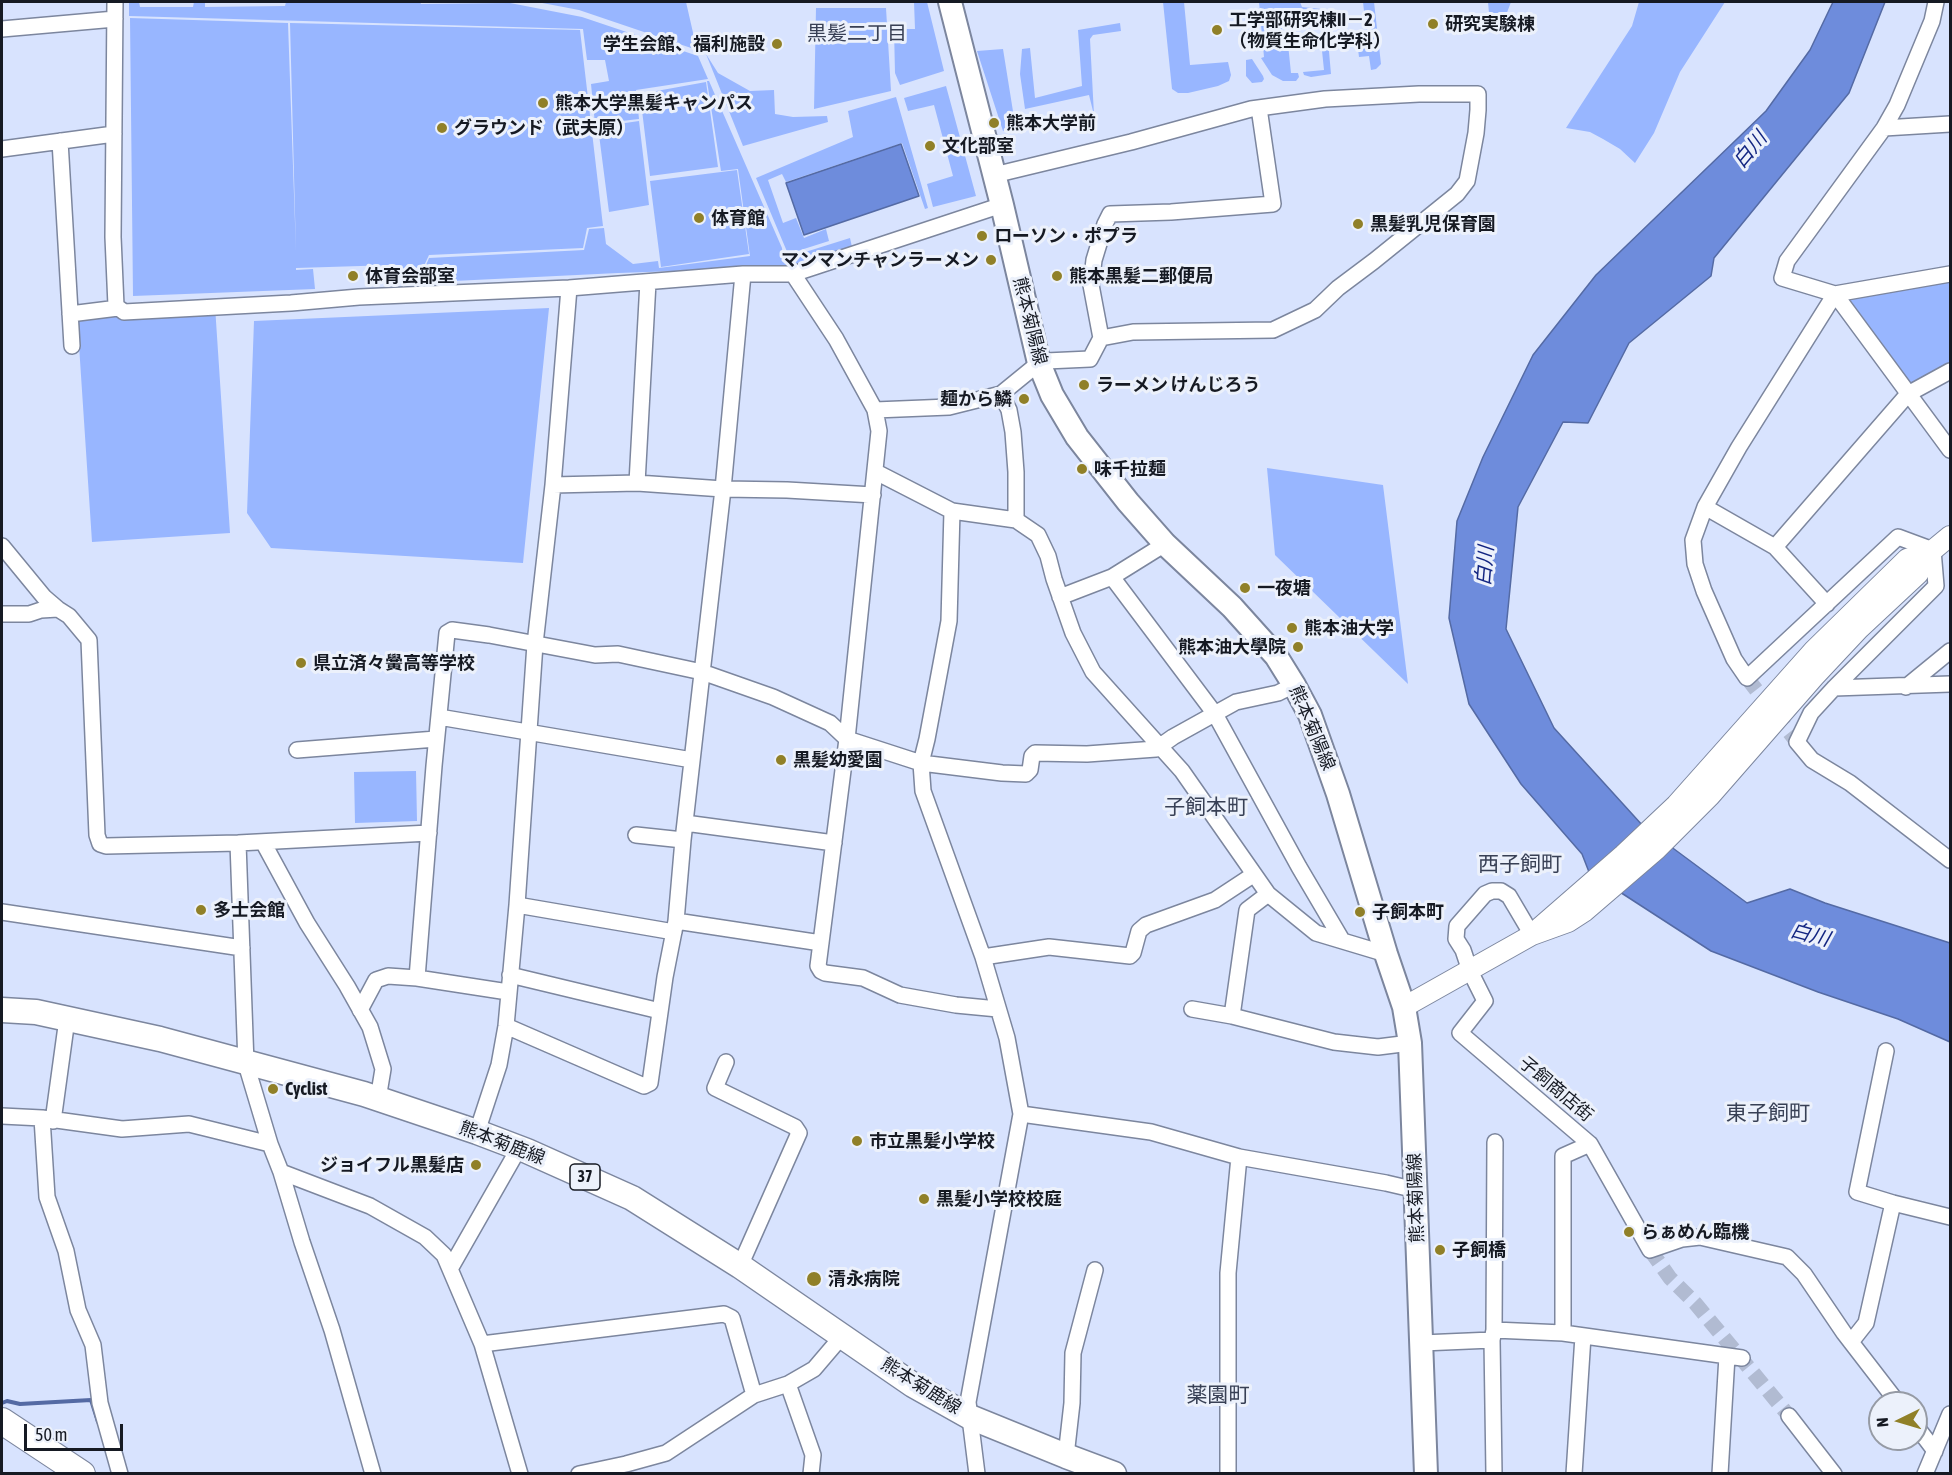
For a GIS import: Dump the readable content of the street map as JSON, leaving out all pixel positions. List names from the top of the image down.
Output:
{
  "streets": {
    "main road": ["熊本菊陽線", "熊本菊鹿線", "37"],
    "street": ["子飼商店街"]
  },
  "districts": [
    "黒髪二丁目",
    "子飼本町",
    "西子飼町",
    "東子飼町",
    "薬園町"
  ],
  "water": ["白川"],
  "places": [
    "研究実験棟",
    "工学部研究棟II－2 （物質生命化学科）",
    "学生会館、福利施設",
    "熊本大学黒髪キャンパス",
    "熊本大学前",
    "グラウンド（武夫原）",
    "文化部室",
    "体育館",
    "黒髪乳児保育園",
    "ローソン・ポプラ",
    "マンマンチャンラーメン",
    "体育会部室",
    "熊本黒髪二郵便局",
    "ラーメン けんじろう",
    "麺から鱗",
    "味千拉麺",
    "一夜塘",
    "熊本油大学",
    "熊本油大學院",
    "県立済々黌高等学校",
    "黒髪幼愛園",
    "多士会館",
    "子飼本町",
    "Cyclist",
    "市立黒髪小学校",
    "ジョイフル黒髪店",
    "黒髪小学校校庭",
    "らぁめん臨機",
    "子飼橋",
    "清永病院"
  ],
  "scale_bar": "50 m",
  "north": "left"
}
